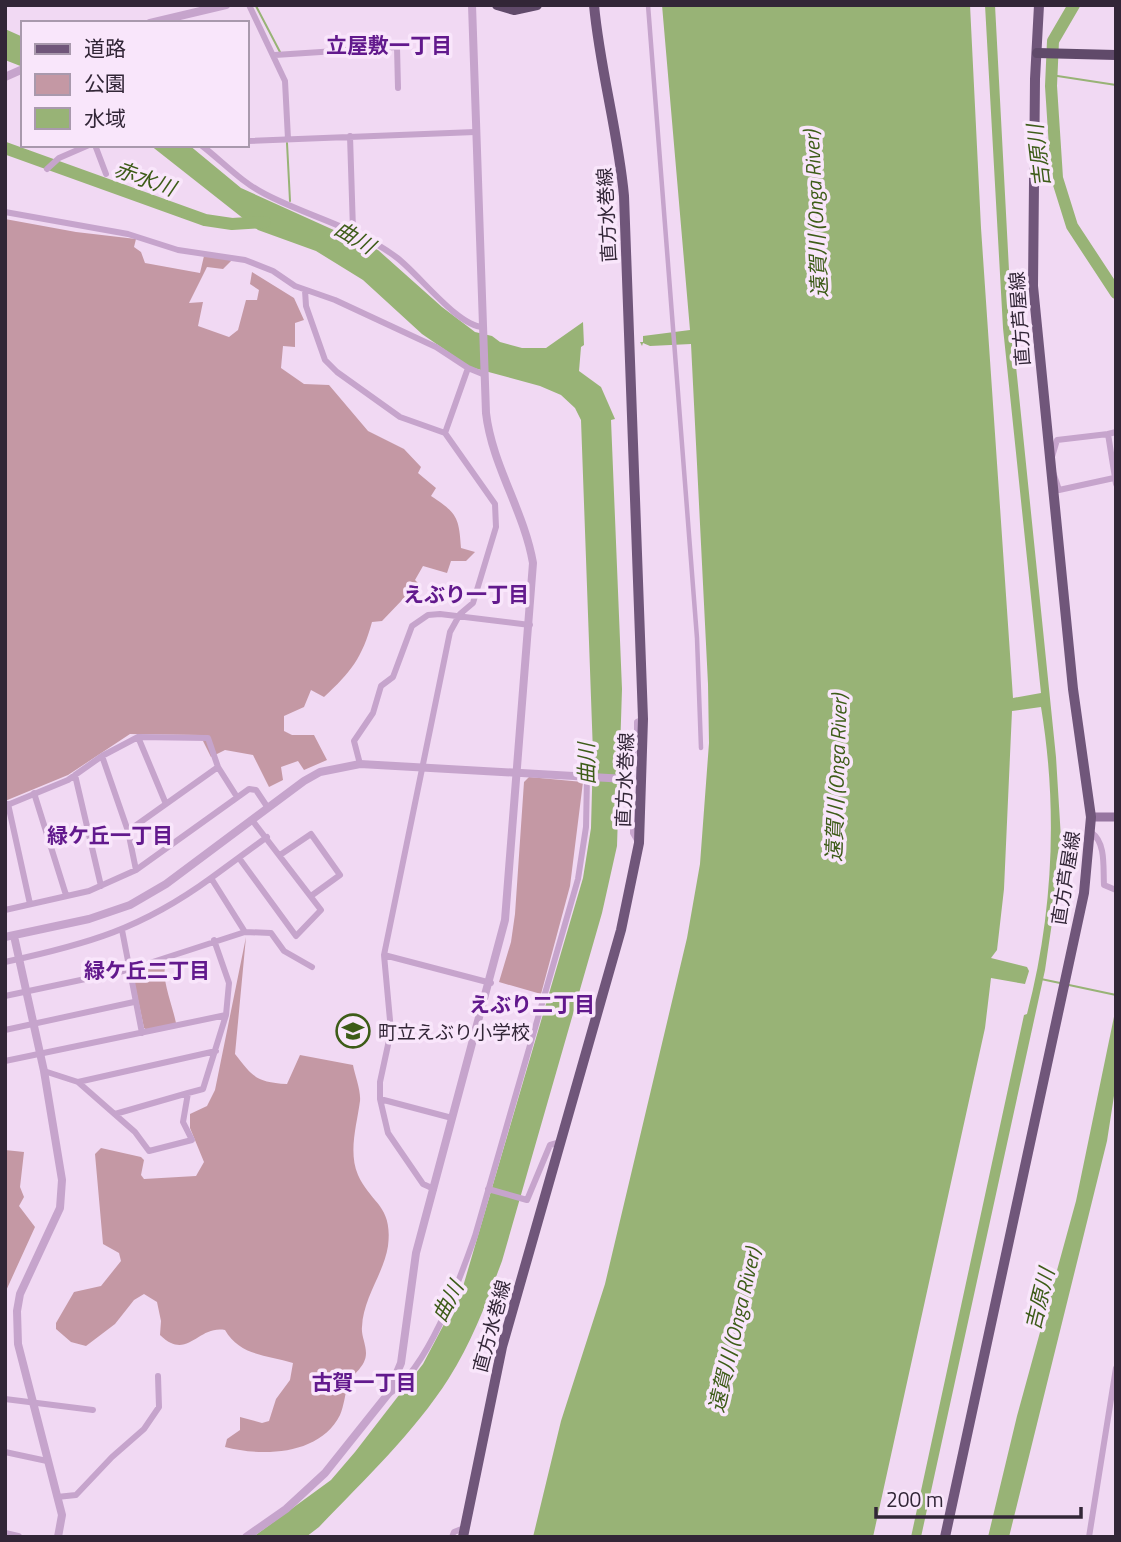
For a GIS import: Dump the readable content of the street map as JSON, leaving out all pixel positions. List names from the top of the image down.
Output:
{
  "streets": {
    "main road": ["直方水巻線", "直方芦屋線"]
  },
  "districts": [
    "立屋敷一丁目",
    "えぶり一丁目",
    "緑ケ丘一丁目",
    "緑ケ丘二丁目",
    "えぶり二丁目",
    "古賀一丁目"
  ],
  "water": [
    "吉原川",
    "赤水川",
    "遠賀川 (Onga River)",
    "曲川"
  ],
  "places": {
    "school or university": ["町立えぶり小学校"]
  },
  "legend": ["道路", "公園", "水域"],
  "scale_bar": "200 m"
}
